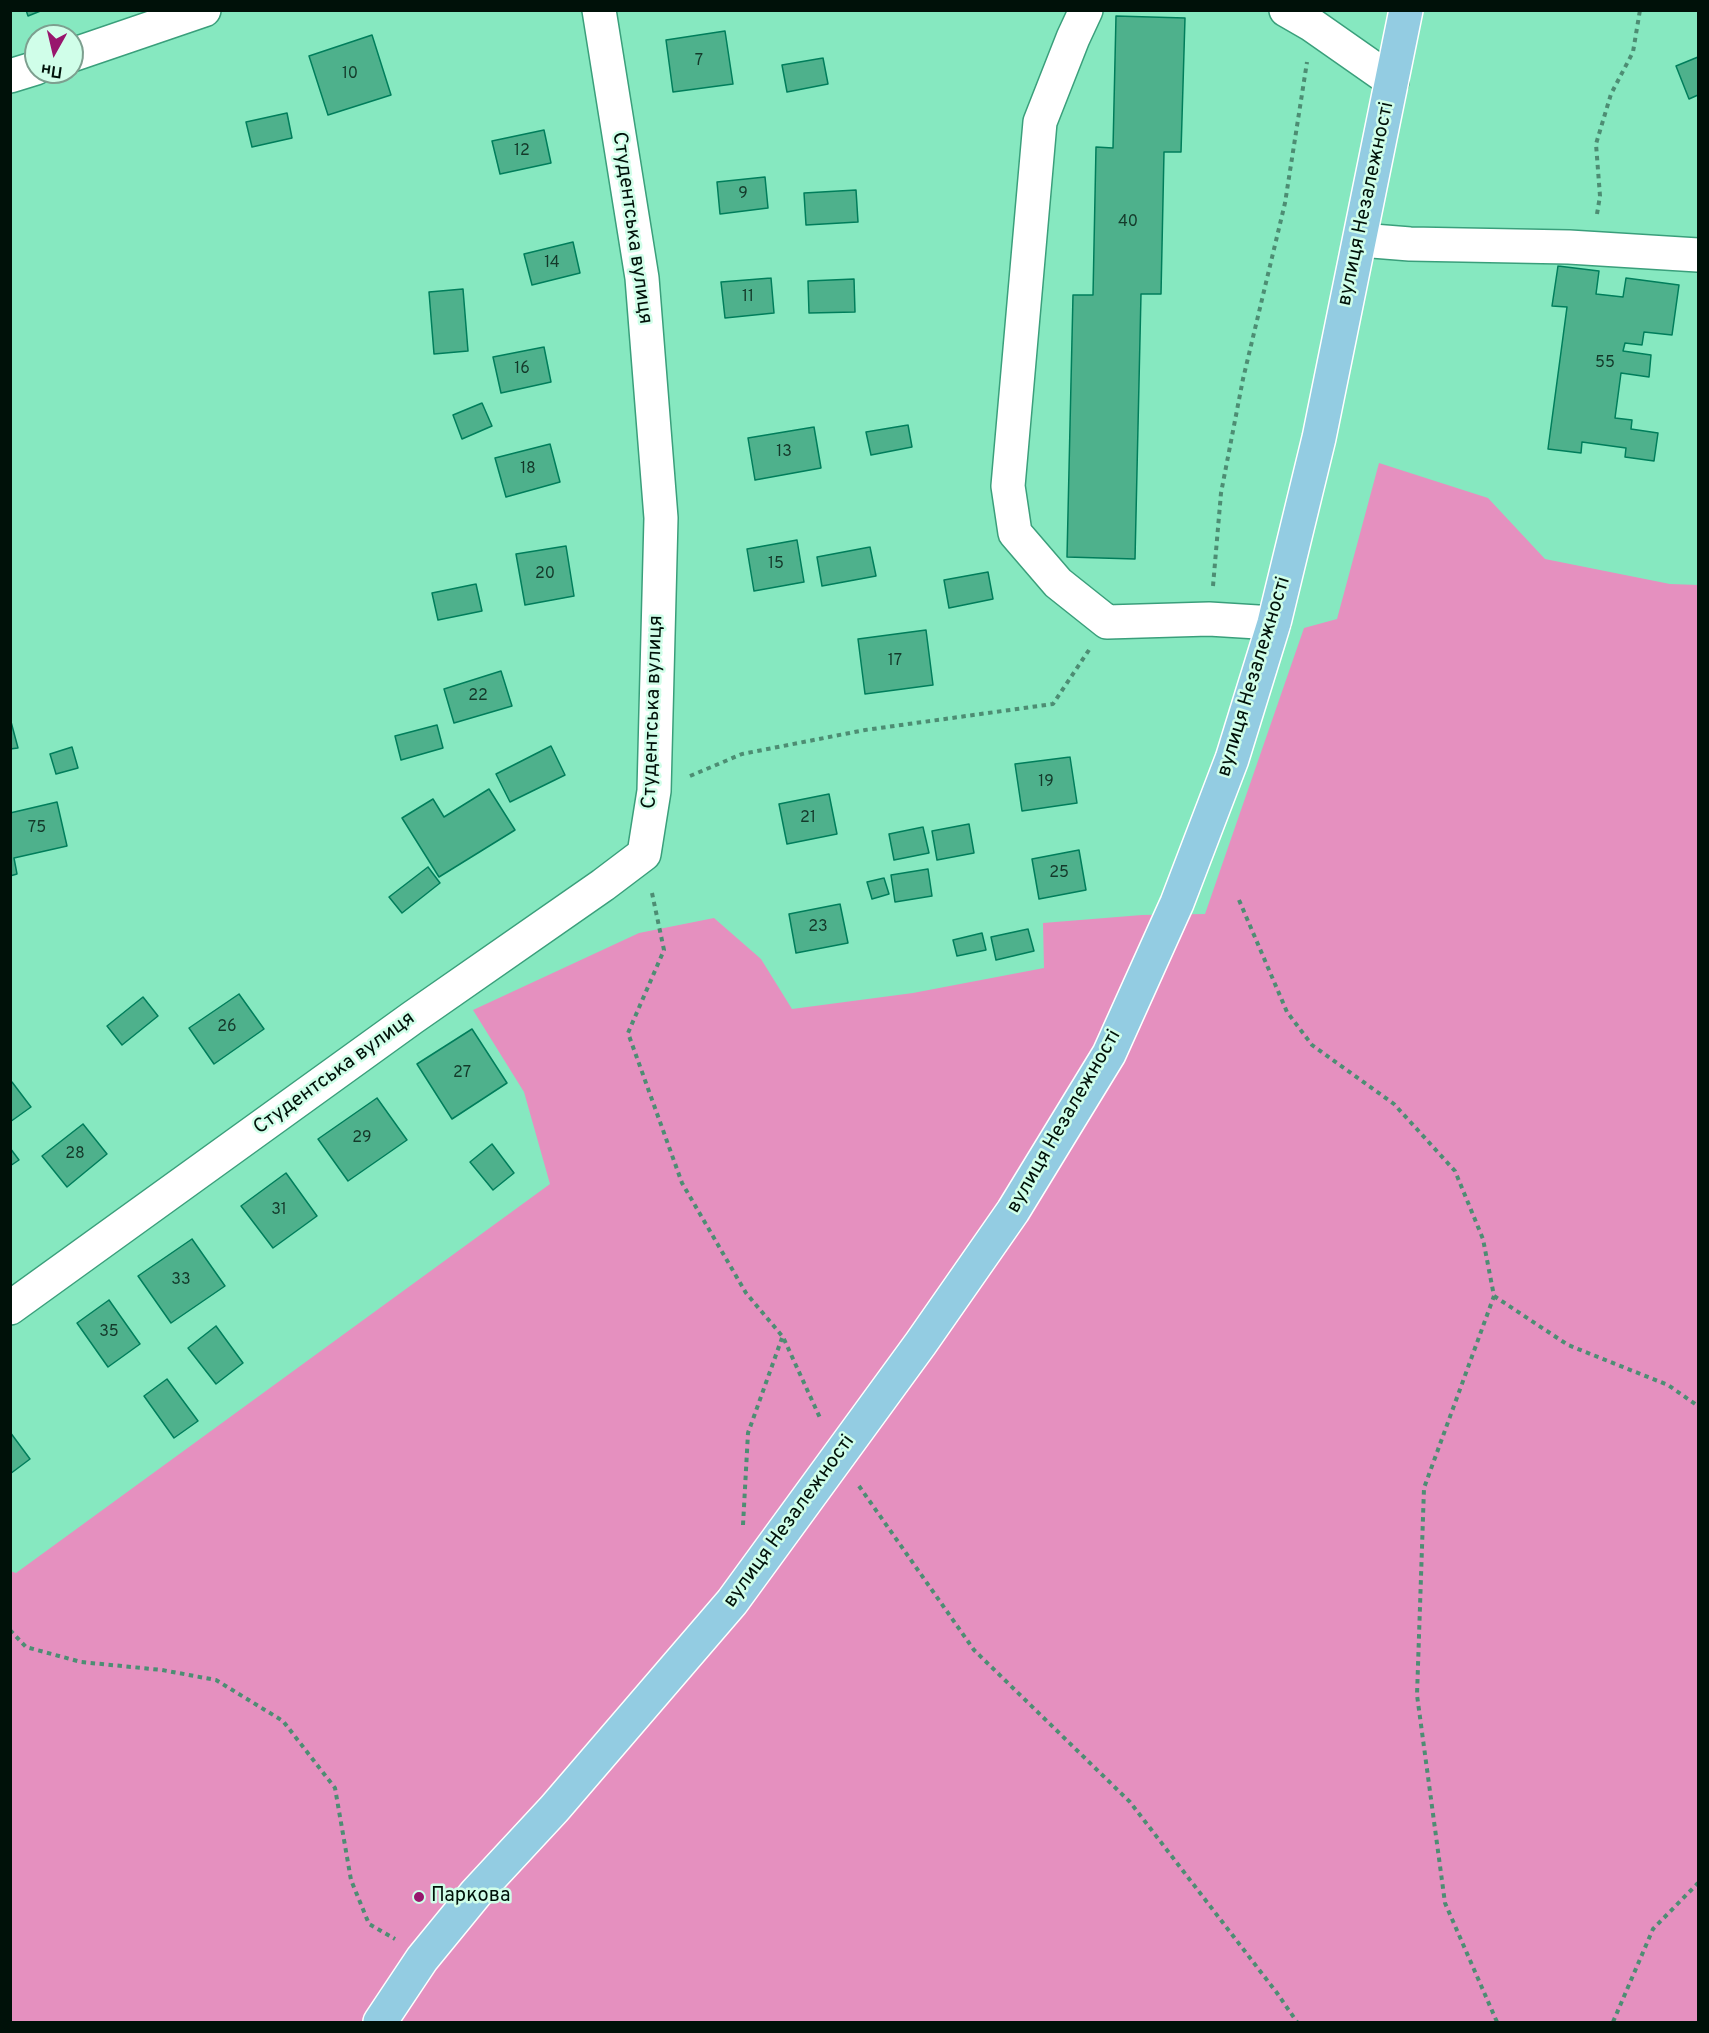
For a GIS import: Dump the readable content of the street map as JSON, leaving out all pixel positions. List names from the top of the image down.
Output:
{
  "streets": {
    "main road": ["вулиця Незалежності"],
    "street": ["Студентська вулиця"]
  },
  "places": ["Паркова"],
  "house_numbers": [
    "7",
    "10",
    "12",
    "9",
    "40",
    "14",
    "11",
    "55",
    "16",
    "13",
    "18",
    "15",
    "20",
    "17",
    "22",
    "19",
    "21",
    "75",
    "25",
    "23",
    "26",
    "27",
    "29",
    "28",
    "31",
    "33",
    "35"
  ],
  "north": "bottom"
}
